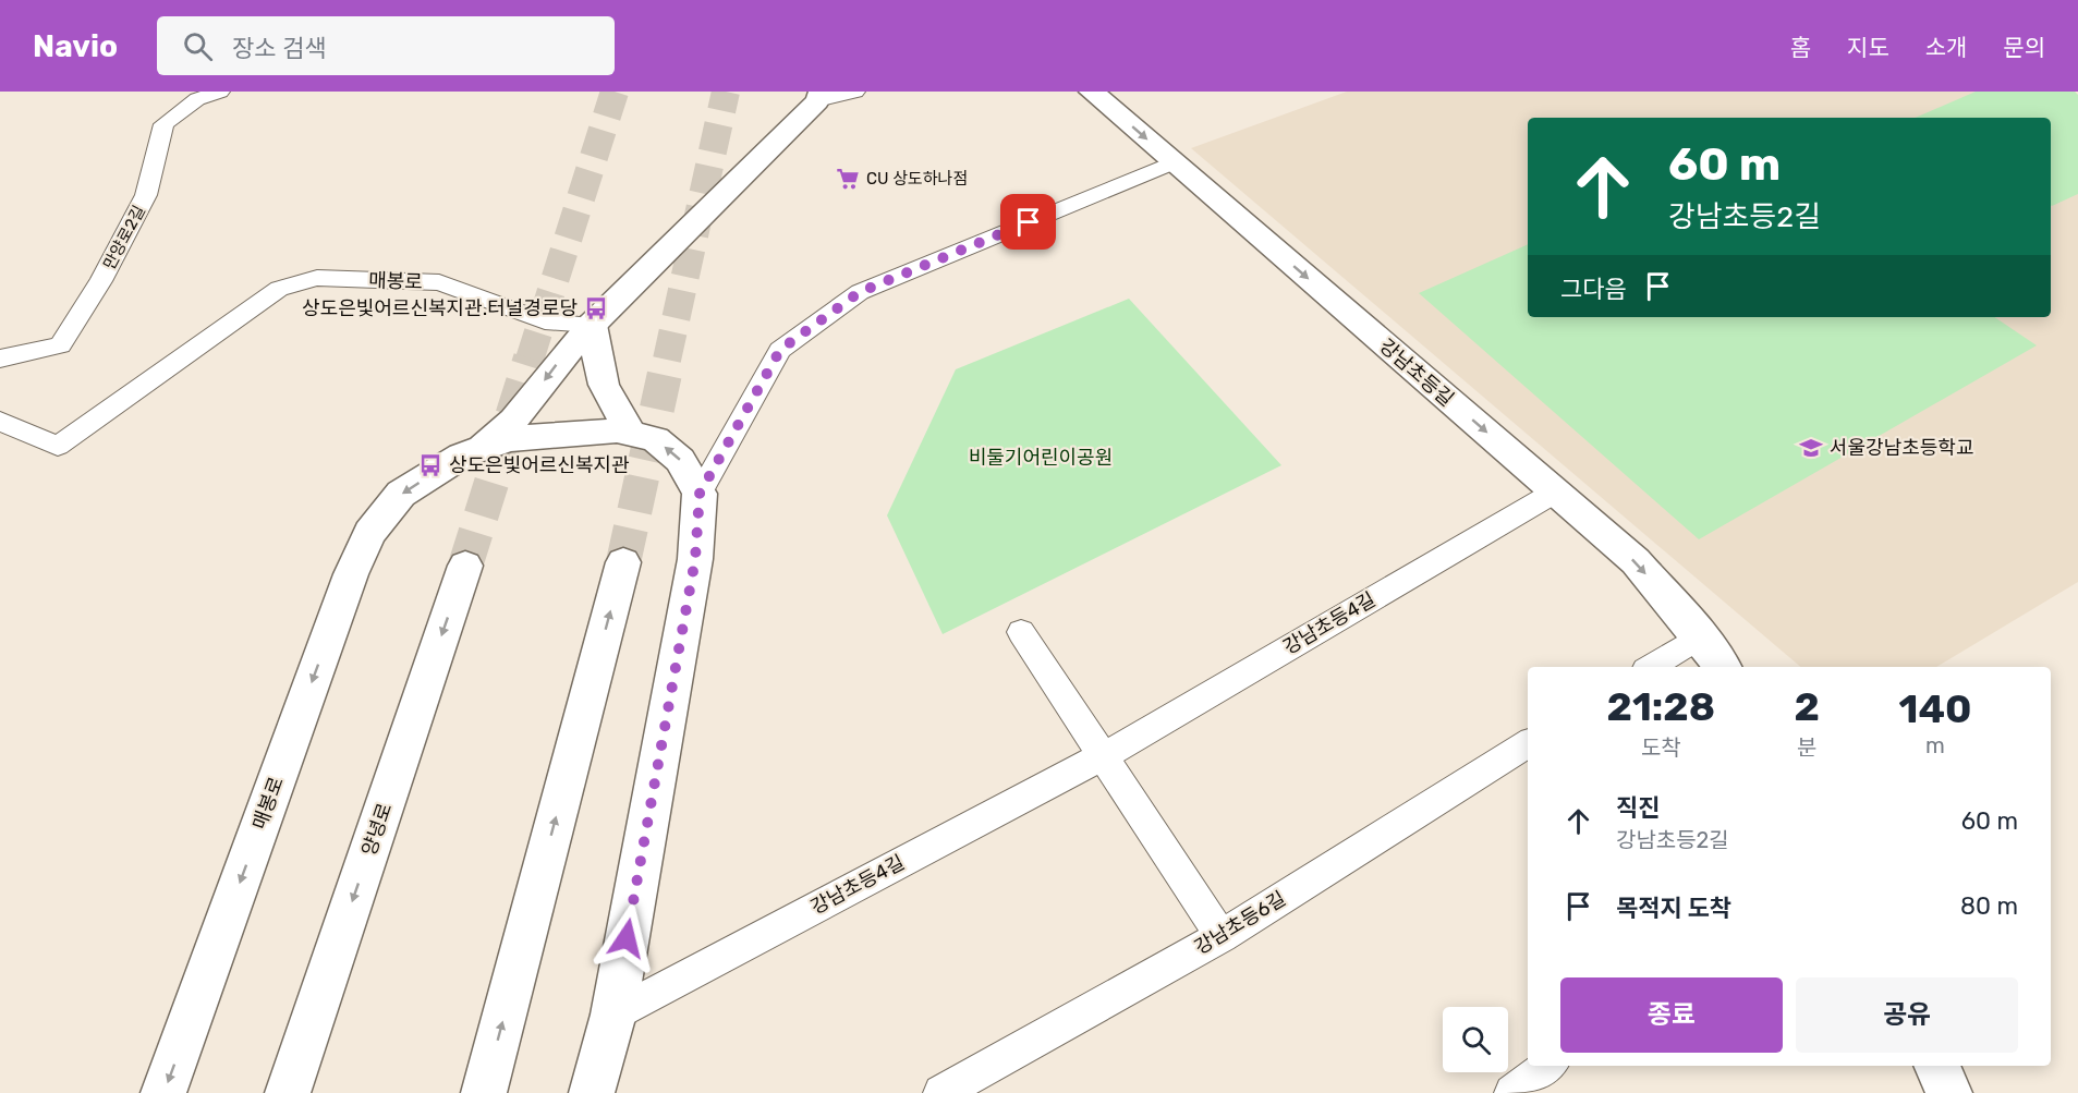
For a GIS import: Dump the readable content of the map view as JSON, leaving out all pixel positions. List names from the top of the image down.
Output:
{
  "streets": {
    "street": ["매봉로", "강남초등길", "양녕로"],
    "lane": ["만양로2길", "강남초등4길", "강남초등6길"]
  },
  "crossings": [
    ["강남초등길", "강남초등4길"]
  ],
  "one_way": ["매봉로", "강남초등길"],
  "parks": ["비둘기어린이공원"],
  "places": {
    "supermarket": ["CU 상도하나점"],
    "bus stop": ["상도은빛어르신복지관.터널경로당", "상도은빛어르신복지관"],
    "school or university": ["서울강남초등학교"]
  },
  "page": {
    "header": "Navio",
    "search": "장소 검색",
    "nav": [
      "홈",
      "지도",
      "소개",
      "문의"
    ],
    "turn": ["60 m", "강남초등2길"],
    "then": "그다음",
    "eta": [
      "21:28",
      "도착",
      "2",
      "분",
      "140",
      "m"
    ],
    "list": [
      {
        "name": "직진",
        "note": "강남초등2길",
        "value": "60 m"
      },
      {
        "name": "목적지 도착",
        "value": "80 m"
      }
    ],
    "buttons": ["종료", "공유"]
  }
}
